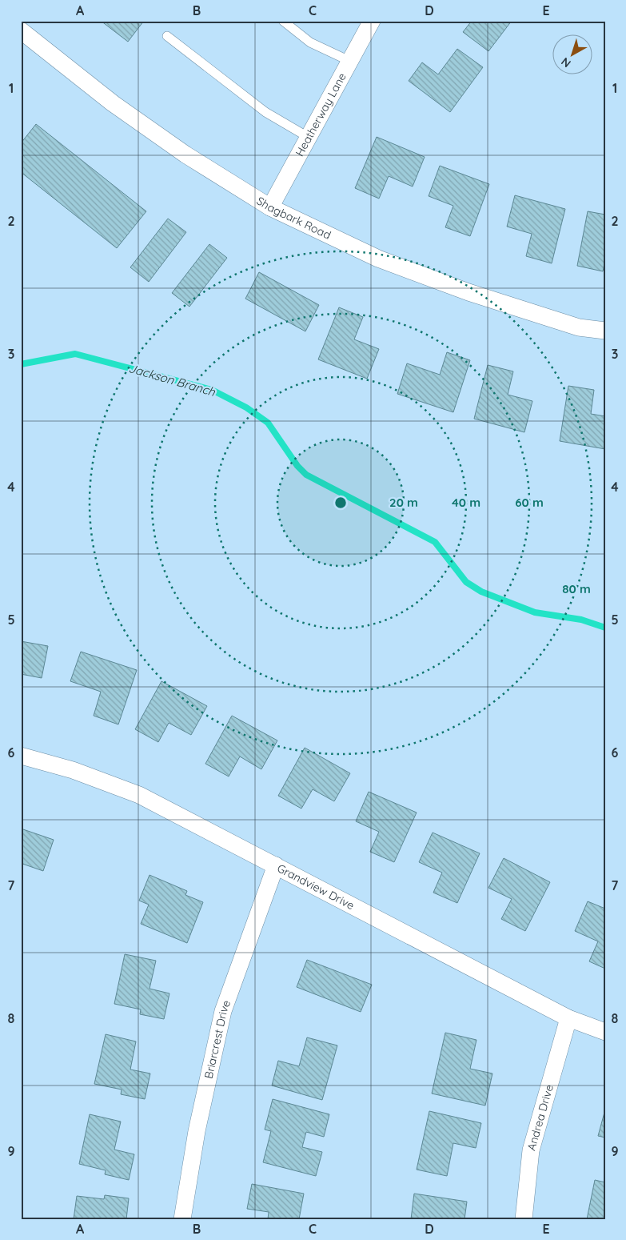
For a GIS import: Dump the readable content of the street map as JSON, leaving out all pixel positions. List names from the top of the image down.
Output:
{
  "streets": {
    "street": [
      "Heatherway Lane",
      "Shagbark Road",
      "Grandview Drive",
      "Briarcrest Drive",
      "Andrea Drive"
    ]
  },
  "crossings": [
    ["Heatherway Lane", "Shagbark Road"],
    ["Grandview Drive", "Briarcrest Drive"],
    ["Grandview Drive", "Andrea Drive"]
  ],
  "water": ["Jackson Branch"],
  "north": "bottom left",
  "grid": {
    "columns": [
      "A",
      "B",
      "C",
      "D",
      "E"
    ],
    "rows": [
      "1",
      "2",
      "3",
      "4",
      "5",
      "6",
      "7",
      "8",
      "9"
    ]
  },
  "rings": [
    "20 m",
    "40 m",
    "60 m",
    "80 m"
  ]
}
